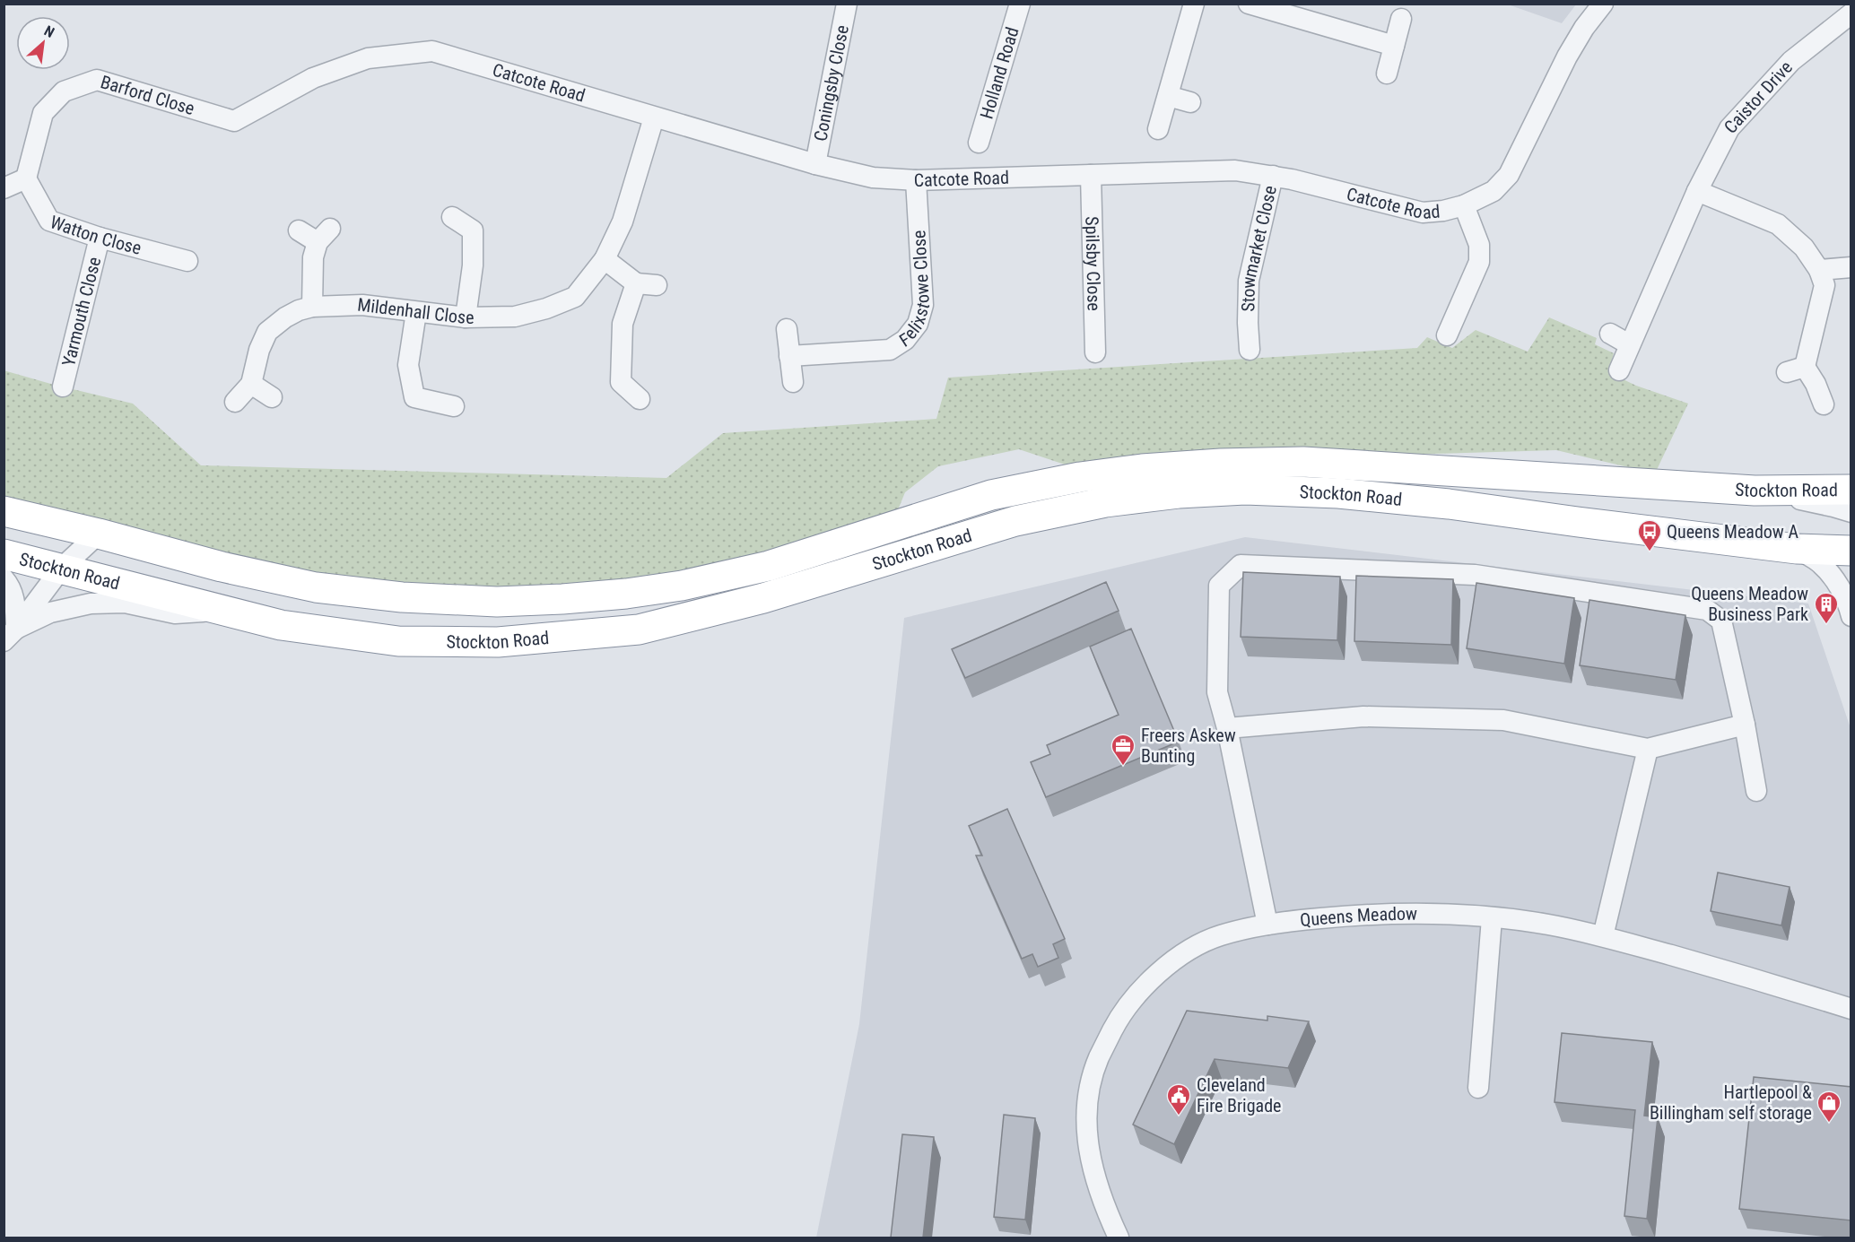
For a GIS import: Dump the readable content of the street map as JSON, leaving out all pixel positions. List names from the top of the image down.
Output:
{
  "streets": {
    "highway": ["Stockton Road"],
    "street": [
      "Holland Road",
      "Catcote Road",
      "Coningsby Close",
      "Barford Close",
      "Caistor Drive",
      "Watton Close",
      "Stowmarket Close",
      "Spilsby Close",
      "Felixstowe Close",
      "Mildenhall Close",
      "Yarmouth Close",
      "Queens Meadow"
    ]
  },
  "crossings": [
    ["Catcote Road", "Coningsby Close"],
    ["Catcote Road", "Barford Close"],
    ["Catcote Road", "Stowmarket Close"],
    ["Catcote Road", "Spilsby Close"],
    ["Catcote Road", "Felixstowe Close"],
    ["Catcote Road", "Mildenhall Close"],
    ["Barford Close", "Watton Close"],
    ["Watton Close", "Yarmouth Close"]
  ],
  "places": {
    "bus stop": ["Queens Meadow A"],
    "building": ["Queens Meadow Business Park"],
    "office": ["Freers Askew Bunting"],
    "public building": ["Cleveland Fire Brigade"],
    "shop": ["Hartlepool & Billingham self storage"]
  },
  "north": "top right"
}
